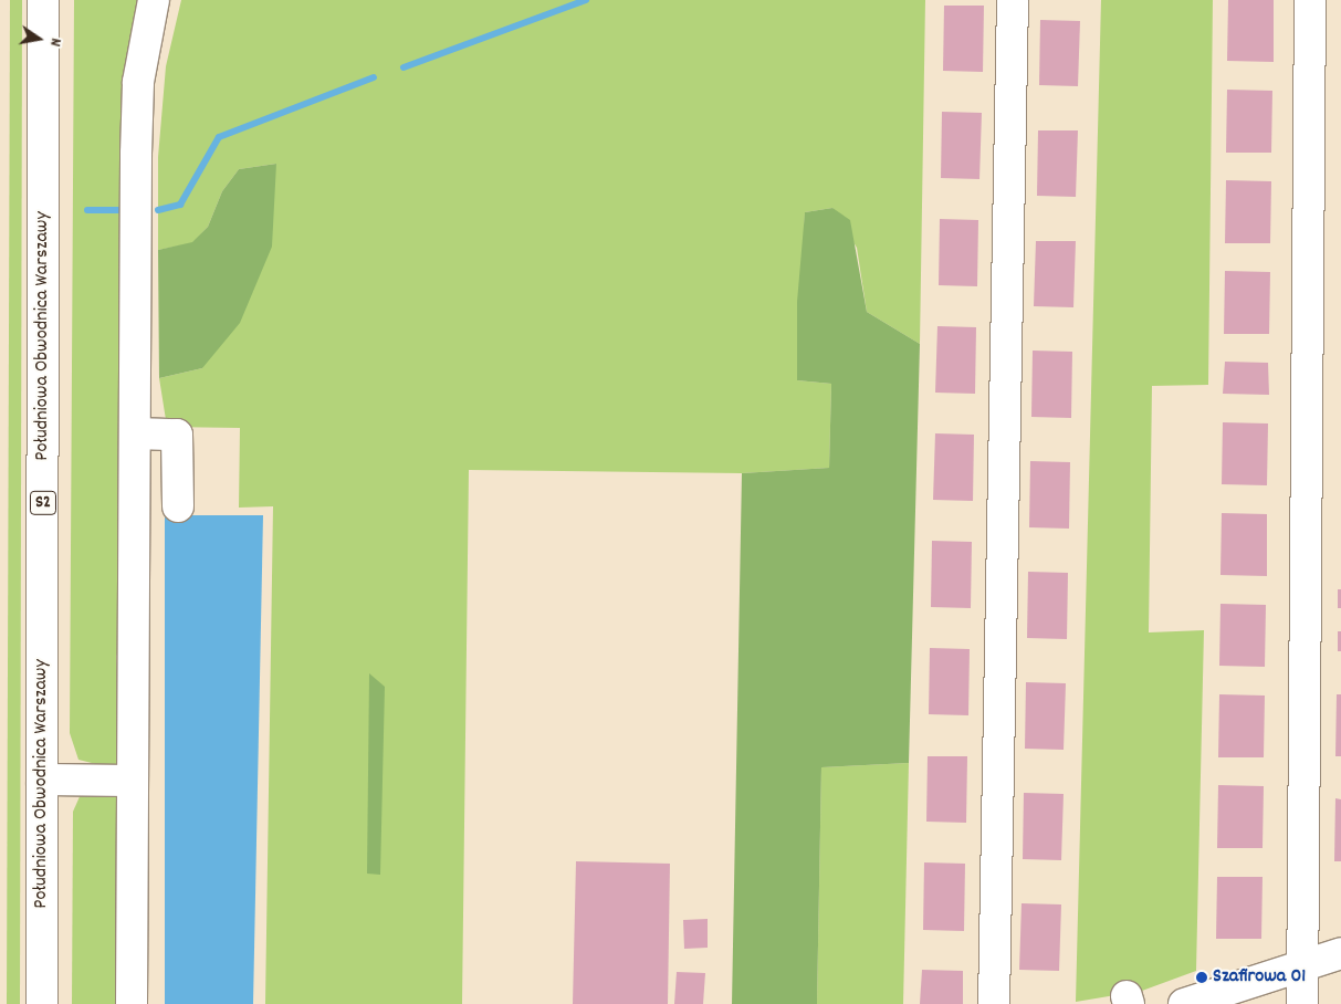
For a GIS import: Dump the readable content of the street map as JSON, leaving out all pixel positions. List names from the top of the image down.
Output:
{
  "streets": {
    "main road": ["Południowa Obwodnica Warszawy", "S2"]
  },
  "places": ["Szafirowa 01"],
  "north": "right"
}
